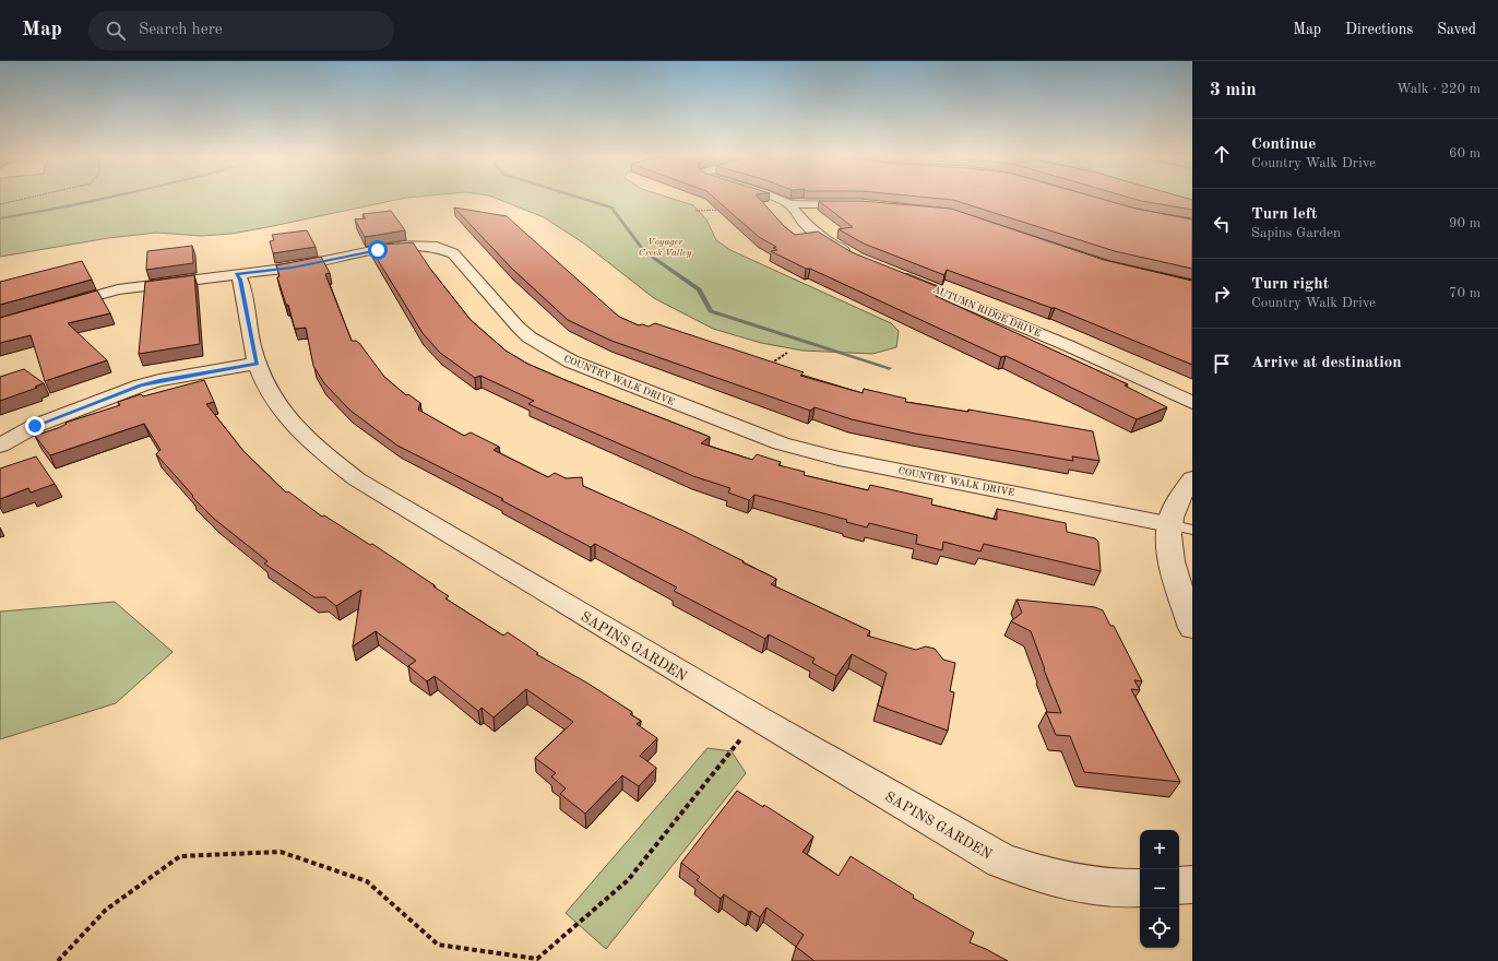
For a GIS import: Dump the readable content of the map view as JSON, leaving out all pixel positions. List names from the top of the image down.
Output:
{
  "streets": {
    "street": ["AUTUMN RIDGE DRIVE", "COUNTRY WALK DRIVE", "SAPINS GARDEN"]
  },
  "crossings": [
    ["COUNTRY WALK DRIVE", "SAPINS GARDEN"]
  ],
  "parks": ["Voyager Creek Valley"],
  "page": {
    "header": "Map",
    "search": "Search here",
    "nav": ["Map", "Directions", "Saved"],
    "heading": ["3 min", "Walk · 220 m"],
    "list": [
      ["Continue", "Country Walk Drive", "60 m"],
      ["Turn left", "Sapins Garden", "90 m"],
      ["Turn right", "Country Walk Drive", "70 m"],
      "Arrive at destination"
    ],
    "map_buttons": ["+", "−"]
  }
}
